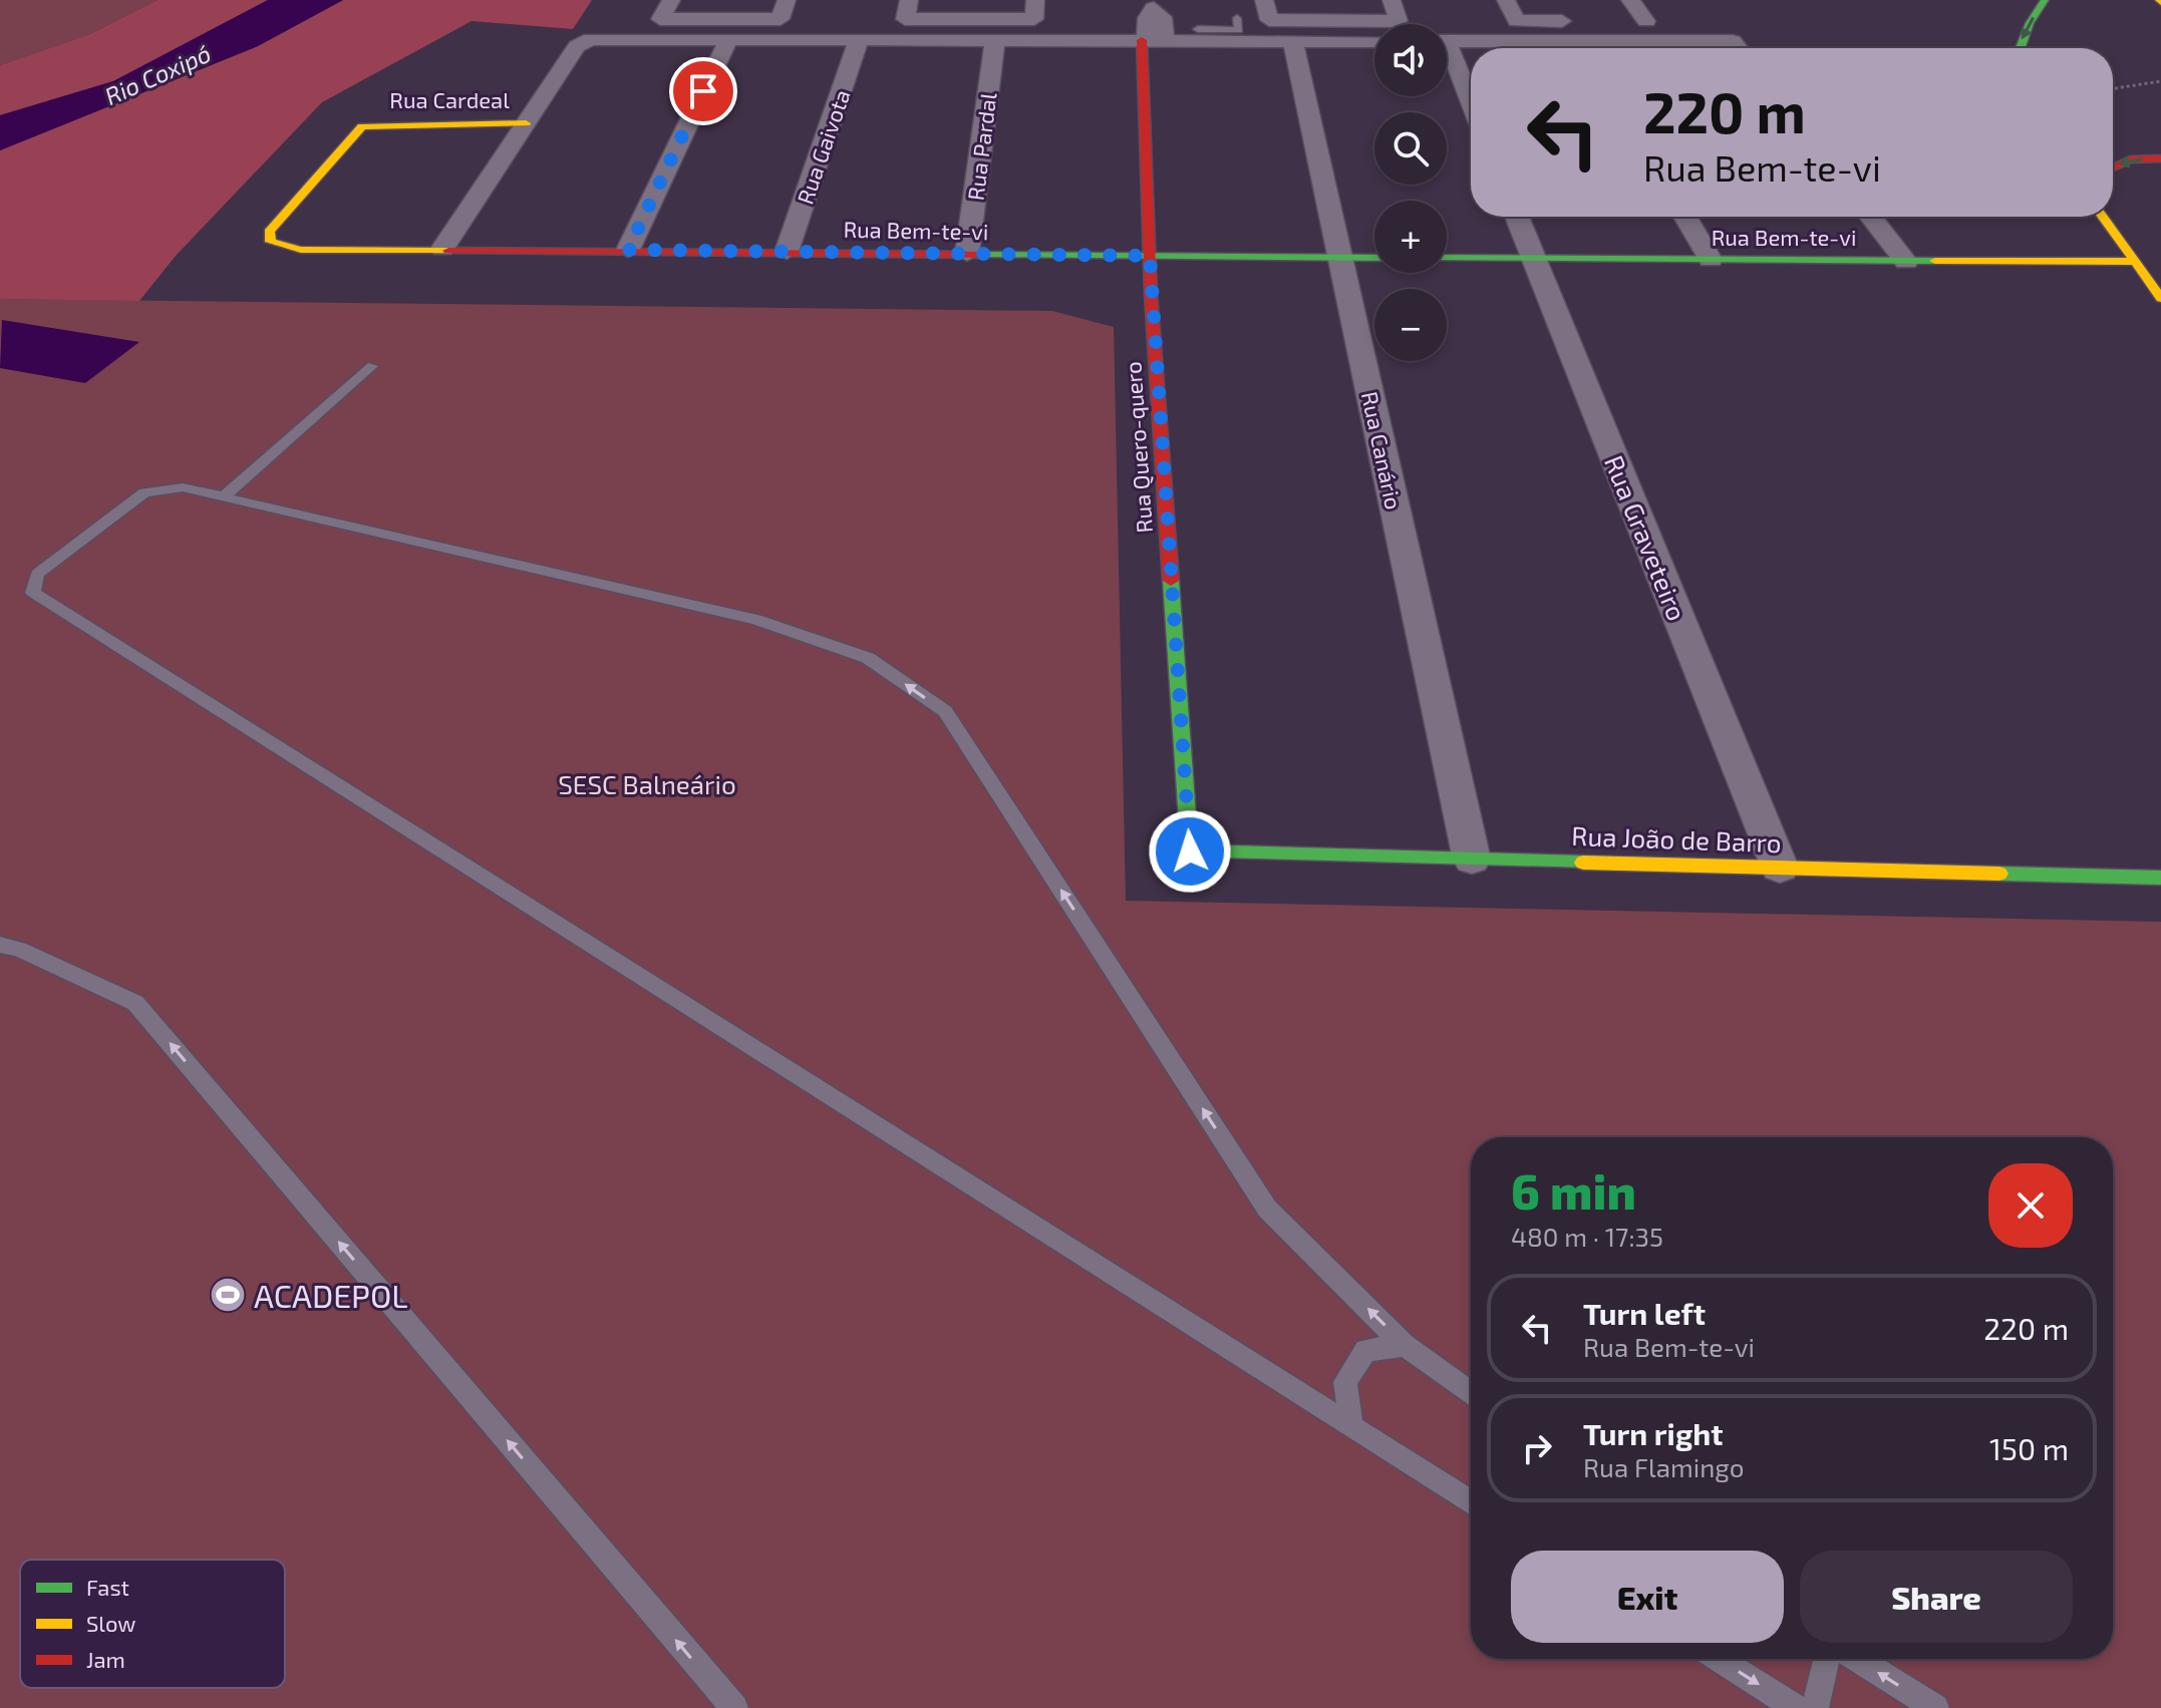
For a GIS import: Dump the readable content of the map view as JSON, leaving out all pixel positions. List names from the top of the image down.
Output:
{
  "streets": {
    "street": [
      "Rua Cardeal",
      "Rua Gaivota",
      "Rua Pardal",
      "Rua Bem-te-vi",
      "Rua Quero-quero",
      "Rua Canário",
      "Rua Graveteiro",
      "Rua João de Barro"
    ]
  },
  "crossings": [
    ["Rua Cardeal", "Rua Bem-te-vi"],
    ["Rua Gaivota", "Rua Bem-te-vi"],
    ["Rua Pardal", "Rua Bem-te-vi"],
    ["Rua Bem-te-vi", "Rua Quero-quero"],
    ["Rua Bem-te-vi", "Rua Canário"],
    ["Rua Bem-te-vi", "Rua Graveteiro"],
    ["Rua Quero-quero", "Rua João de Barro"],
    ["Rua Canário", "Rua João de Barro"],
    ["Rua Graveteiro", "Rua João de Barro"]
  ],
  "water": ["Rio Coxipó"],
  "parks": ["SESC Balneário"],
  "places": {
    "sports": ["ACADEPOL"]
  },
  "legend": ["Fast", "Slow", "Jam"],
  "page": {
    "map_buttons": ["+", "−"],
    "turn": ["220 m", "Rua Bem-te-vi"],
    "heading": ["6 min", "480 m · 17:35"],
    "list": [
      {
        "name": "Turn left",
        "note": "Rua Bem-te-vi",
        "value": "220 m"
      },
      {
        "name": "Turn right",
        "note": "Rua Flamingo",
        "value": "150 m"
      }
    ],
    "buttons": ["Exit", "Share"]
  }
}
